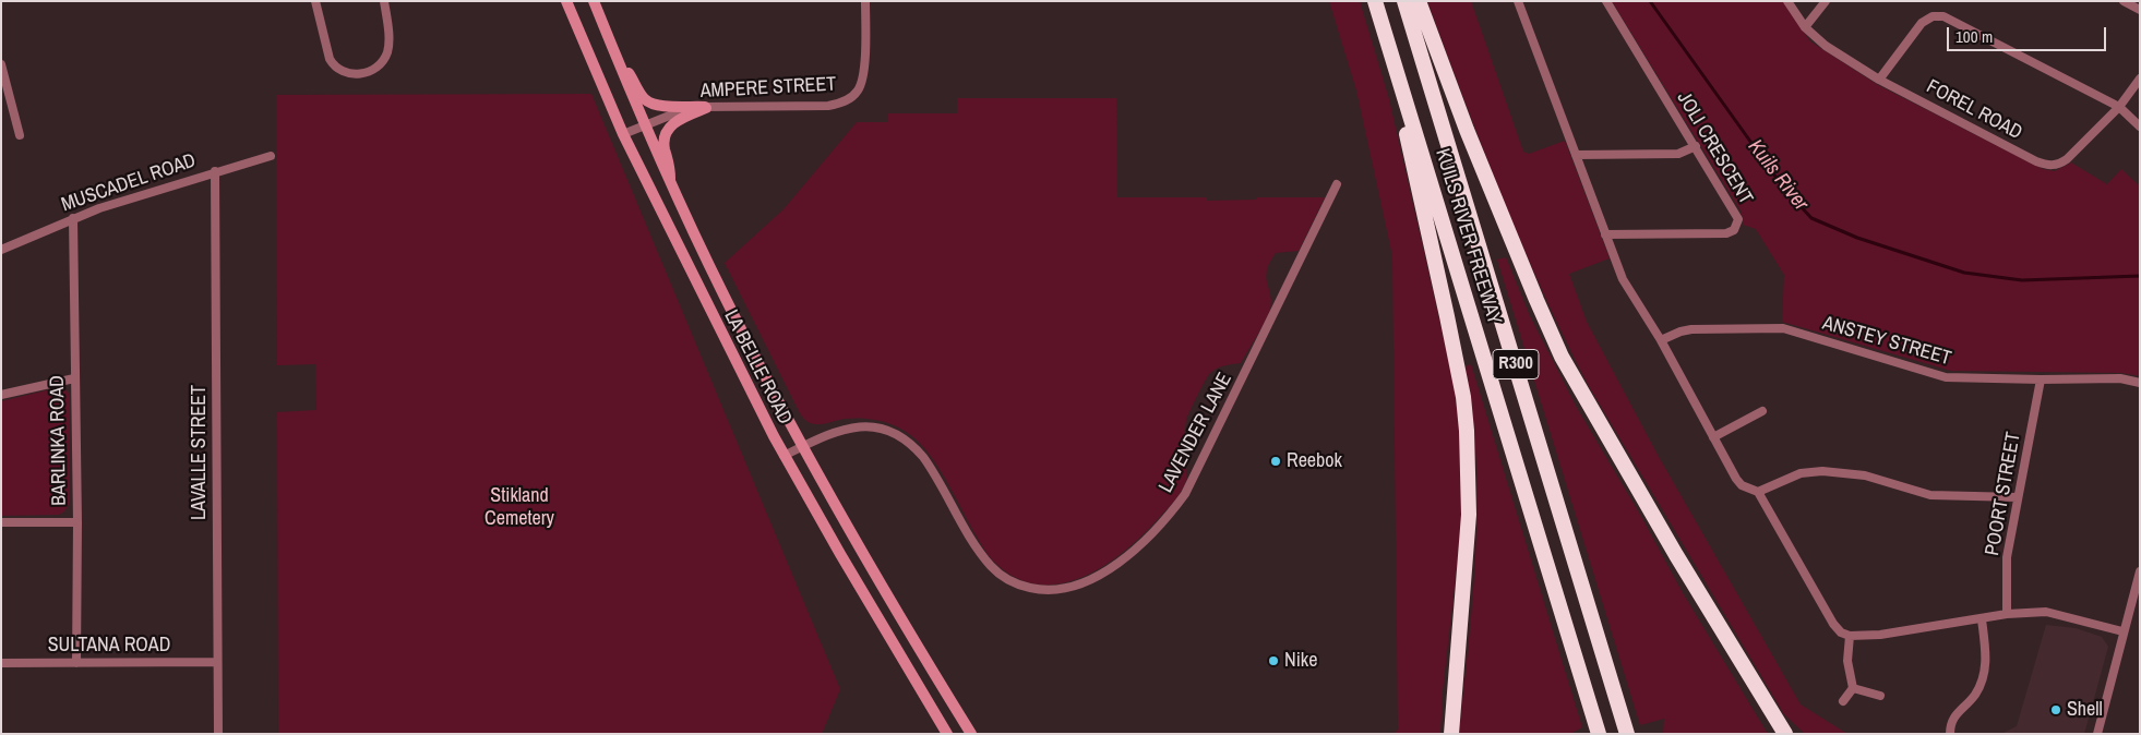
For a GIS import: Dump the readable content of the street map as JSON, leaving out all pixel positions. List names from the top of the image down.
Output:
{
  "streets": {
    "highway": ["KUILS RIVER FREEWAY", "R300"],
    "main road": ["LA BELLE ROAD"],
    "street": [
      "AMPERE STREET",
      "FOREL ROAD",
      "JOLI CRESCENT",
      "MUSCADEL ROAD",
      "ANSTEY STREET",
      "LAVENDER LANE",
      "BARLINKA ROAD",
      "LAVALLE STREET",
      "POORT STREET",
      "SULTANA ROAD"
    ]
  },
  "crossings": [
    ["AMPERE STREET", "LA BELLE ROAD"],
    ["MUSCADEL ROAD", "BARLINKA ROAD"],
    ["MUSCADEL ROAD", "LAVALLE STREET"],
    ["ANSTEY STREET", "POORT STREET"],
    ["LA BELLE ROAD", "LAVENDER LANE"],
    ["BARLINKA ROAD", "SULTANA ROAD"],
    ["LAVALLE STREET", "SULTANA ROAD"]
  ],
  "water": ["Kuils River"],
  "parks": ["Stikland Cemetery"],
  "places": ["Reebok", "Nike", "Shell"],
  "scale_bar": "100 m"
}
